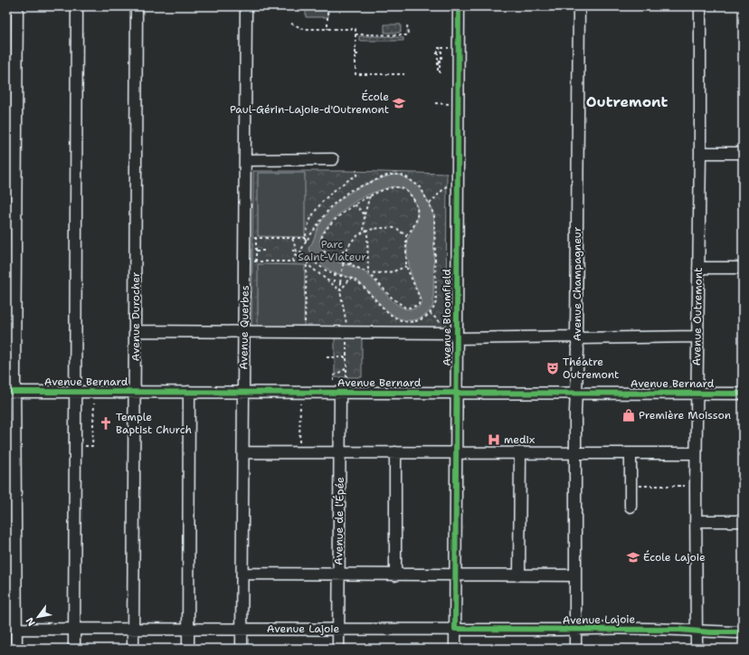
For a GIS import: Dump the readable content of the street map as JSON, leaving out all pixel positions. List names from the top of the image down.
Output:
{
  "streets": {
    "street": [
      "Avenue Champagneur",
      "Avenue Durocher",
      "Avenue Outremont",
      "Avenue Bloomfield",
      "Avenue Querbes",
      "Avenue Bernard",
      "Avenue de l'Épée",
      "Avenue Lajoie"
    ]
  },
  "crossings": [
    ["Avenue Champagneur", "Avenue Bernard"],
    ["Avenue Champagneur", "Avenue Lajoie"],
    ["Avenue Durocher", "Avenue Bernard"],
    ["Avenue Durocher", "Avenue Lajoie"],
    ["Avenue Outremont", "Avenue Bernard"],
    ["Avenue Outremont", "Avenue Lajoie"],
    ["Avenue Bloomfield", "Avenue Bernard"],
    ["Avenue Bloomfield", "Avenue Lajoie"],
    ["Avenue Querbes", "Avenue Bernard"],
    ["Avenue Querbes", "Avenue Lajoie"],
    ["Avenue Bernard", "Avenue de l'Épée"],
    ["Avenue de l'Épée", "Avenue Lajoie"]
  ],
  "districts": ["Outremont"],
  "parks": ["Parc Saint-Viateur"],
  "places": {
    "school or university": ["École Paul-Gérin-Lajoie-d'Outremont", "École Lajoie"],
    "theatre": ["Théatre Outremont"],
    "shop": ["Première Moisson"],
    "church": ["Temple Baptist Church"],
    "hospital": ["medix"]
  },
  "north": "bottom left"
}
